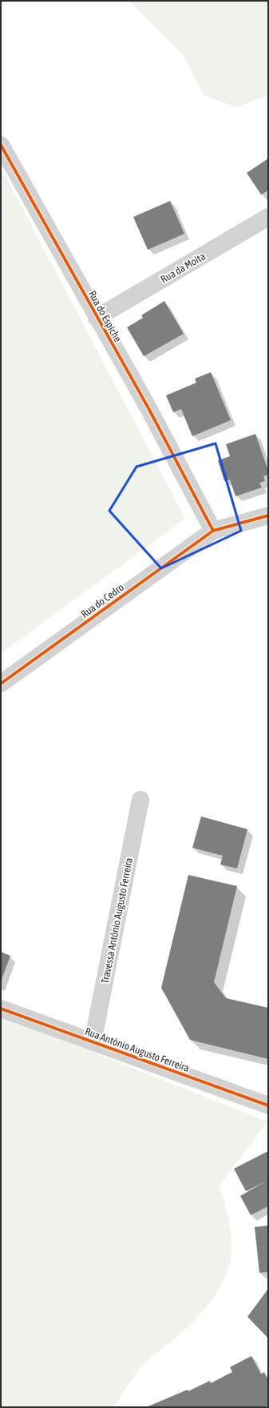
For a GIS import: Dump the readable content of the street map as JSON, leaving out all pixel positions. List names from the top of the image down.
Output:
{
  "streets": {
    "street": [
      "Rua da Moita",
      "Rua do Espiche",
      "Rua do Cedro",
      "Travessa António Augusto Ferreira",
      "Rua António Augusto Ferreira"
    ]
  },
  "crossings": [
    ["Rua da Moita", "Rua do Espiche"],
    ["Rua do Espiche", "Rua do Cedro"],
    ["Travessa António Augusto Ferreira", "Rua António Augusto Ferreira"]
  ]
}
